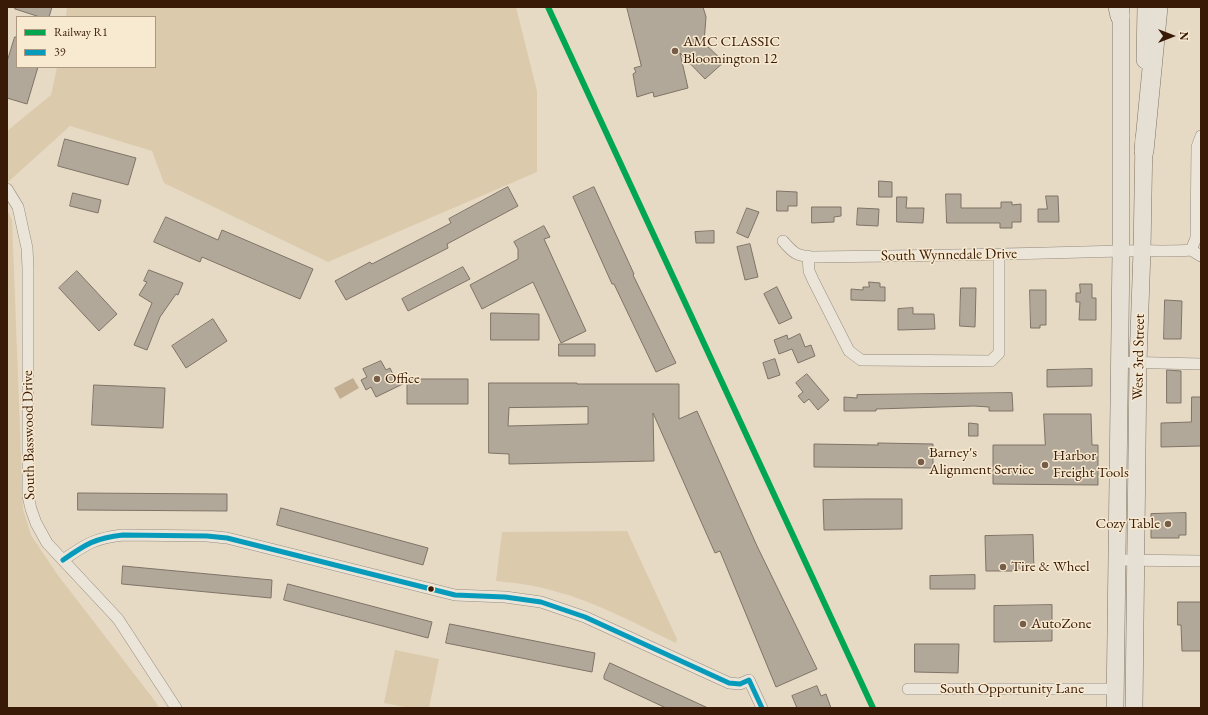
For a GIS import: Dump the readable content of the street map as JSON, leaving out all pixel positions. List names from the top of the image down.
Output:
{
  "streets": {
    "main road": ["West 3rd Street"],
    "street": ["South Wynnedale Drive", "South Basswood Drive", "South Opportunity Lane"]
  },
  "crossings": [
    ["South Wynnedale Drive", "West 3rd Street"],
    ["West 3rd Street", "South Opportunity Lane"]
  ],
  "places": [
    "AMC CLASSIC Bloomington 12",
    "Office",
    "Barney's Alignment Service",
    "Harbor Freight Tools",
    "Cozy Table",
    "Tire & Wheel",
    "AutoZone"
  ],
  "lines": ["rail line R1", "transit line 39"],
  "legend": ["Railway R1", "39"],
  "north": "right"
}
